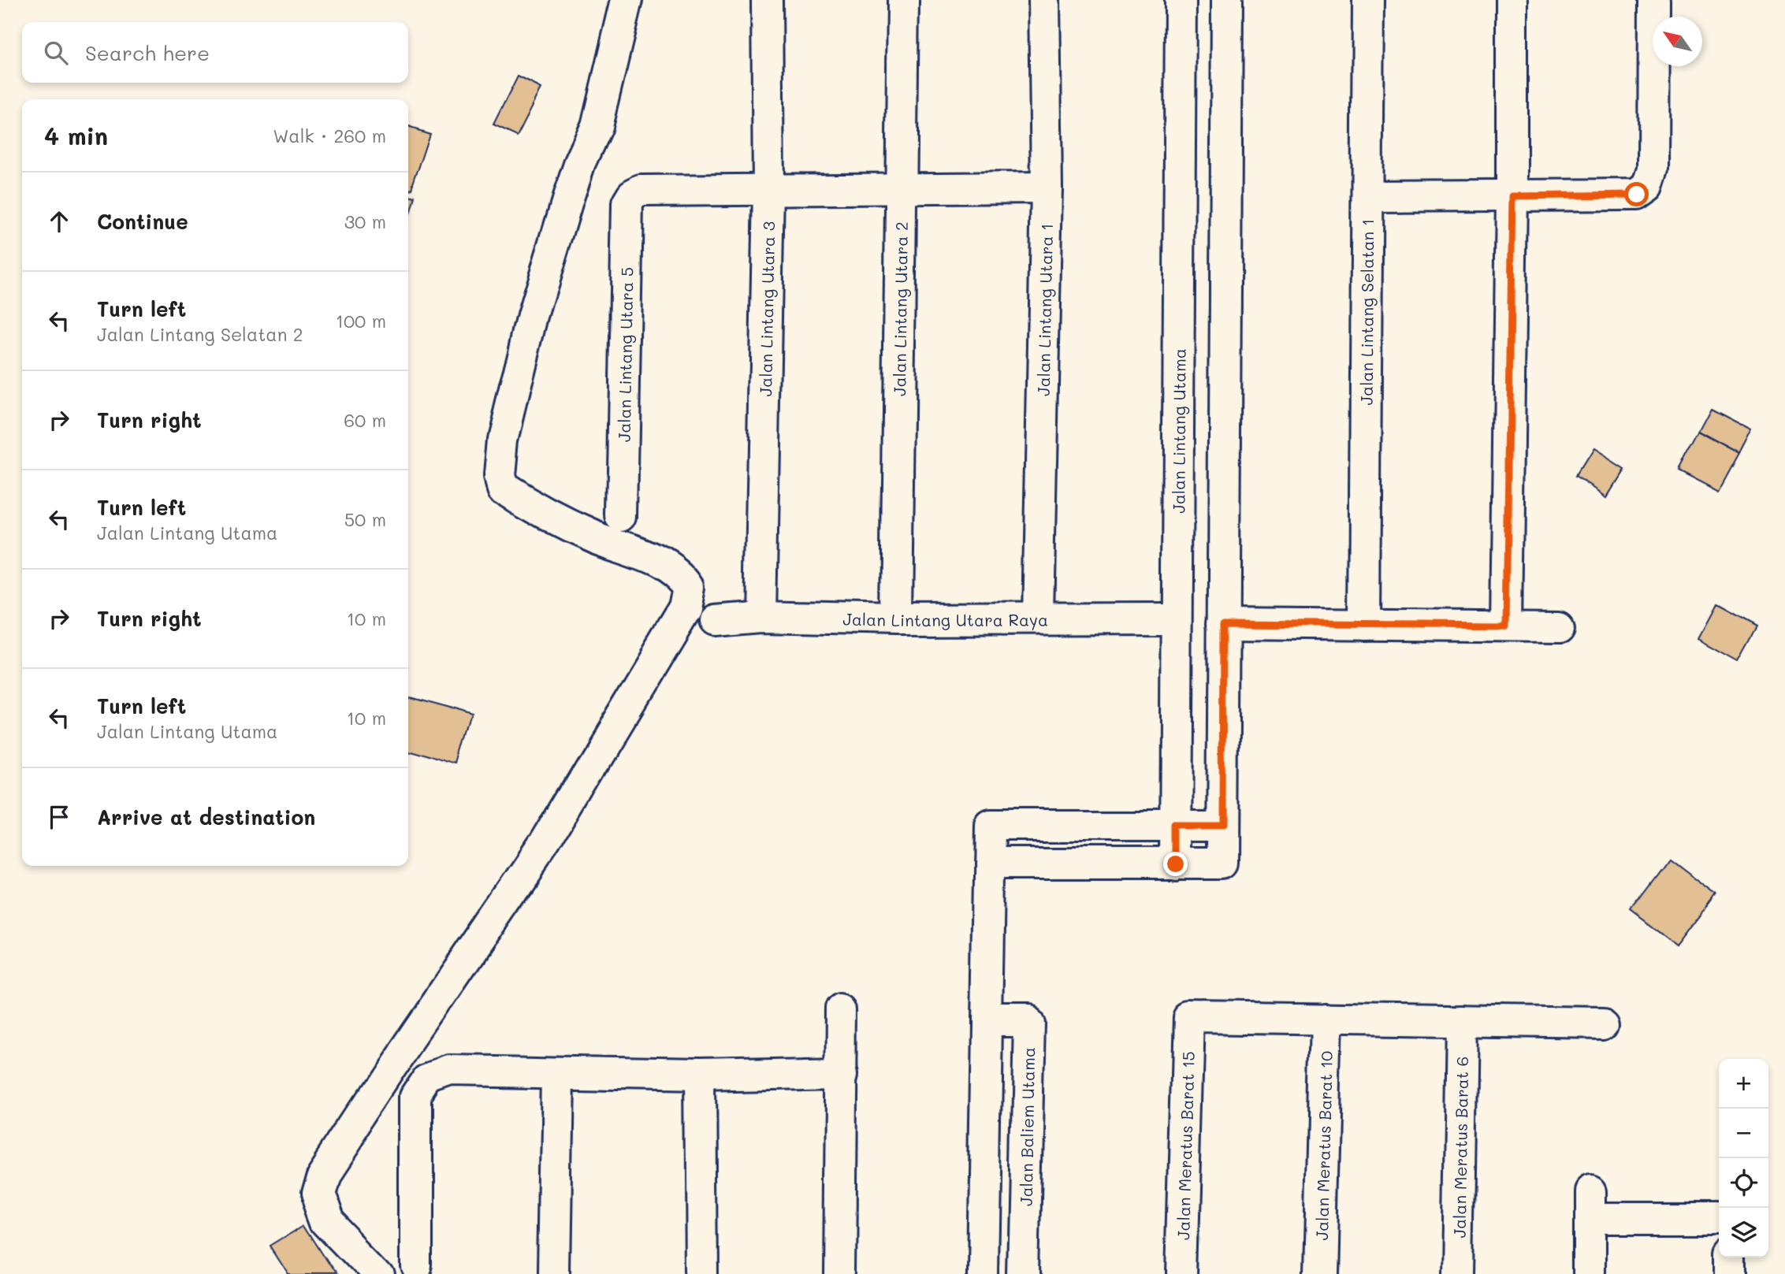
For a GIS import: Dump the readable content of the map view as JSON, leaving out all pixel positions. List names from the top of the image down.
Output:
{
  "streets": {
    "street": [
      "Jalan Lintang Utara 3",
      "Jalan Lintang Utara 2",
      "Jalan Lintang Utara 1",
      "Jalan Lintang Selatan 1",
      "Jalan Lintang Utara 5",
      "Jalan Lintang Utama",
      "Jalan Lintang Utara Raya",
      "Jalan Baliem Utama",
      "Jalan Meratus Barat 15",
      "Jalan Meratus Barat 10",
      "Jalan Meratus Barat 6"
    ]
  },
  "crossings": [
    ["Jalan Lintang Utara 3", "Jalan Lintang Utara 5"],
    ["Jalan Lintang Utara 3", "Jalan Lintang Utara Raya"],
    ["Jalan Lintang Utara 2", "Jalan Lintang Utara Raya"],
    ["Jalan Lintang Utara 1", "Jalan Lintang Utara Raya"],
    ["Jalan Lintang Utama", "Jalan Lintang Utara Raya"],
    ["Jalan Meratus Barat 15", "Jalan Meratus Barat 10"]
  ],
  "north": "top left",
  "page": {
    "search": "Search here",
    "heading": ["4 min", "Walk · 260 m"],
    "list": [
      ["Continue", "30 m"],
      ["Turn left", "Jalan Lintang Selatan 2", "100 m"],
      ["Turn right", "60 m"],
      ["Turn left", "Jalan Lintang Utama", "50 m"],
      ["Turn right", "10 m"],
      ["Turn left", "Jalan Lintang Utama", "10 m"],
      "Arrive at destination"
    ],
    "map_buttons": ["+", "−"]
  }
}
